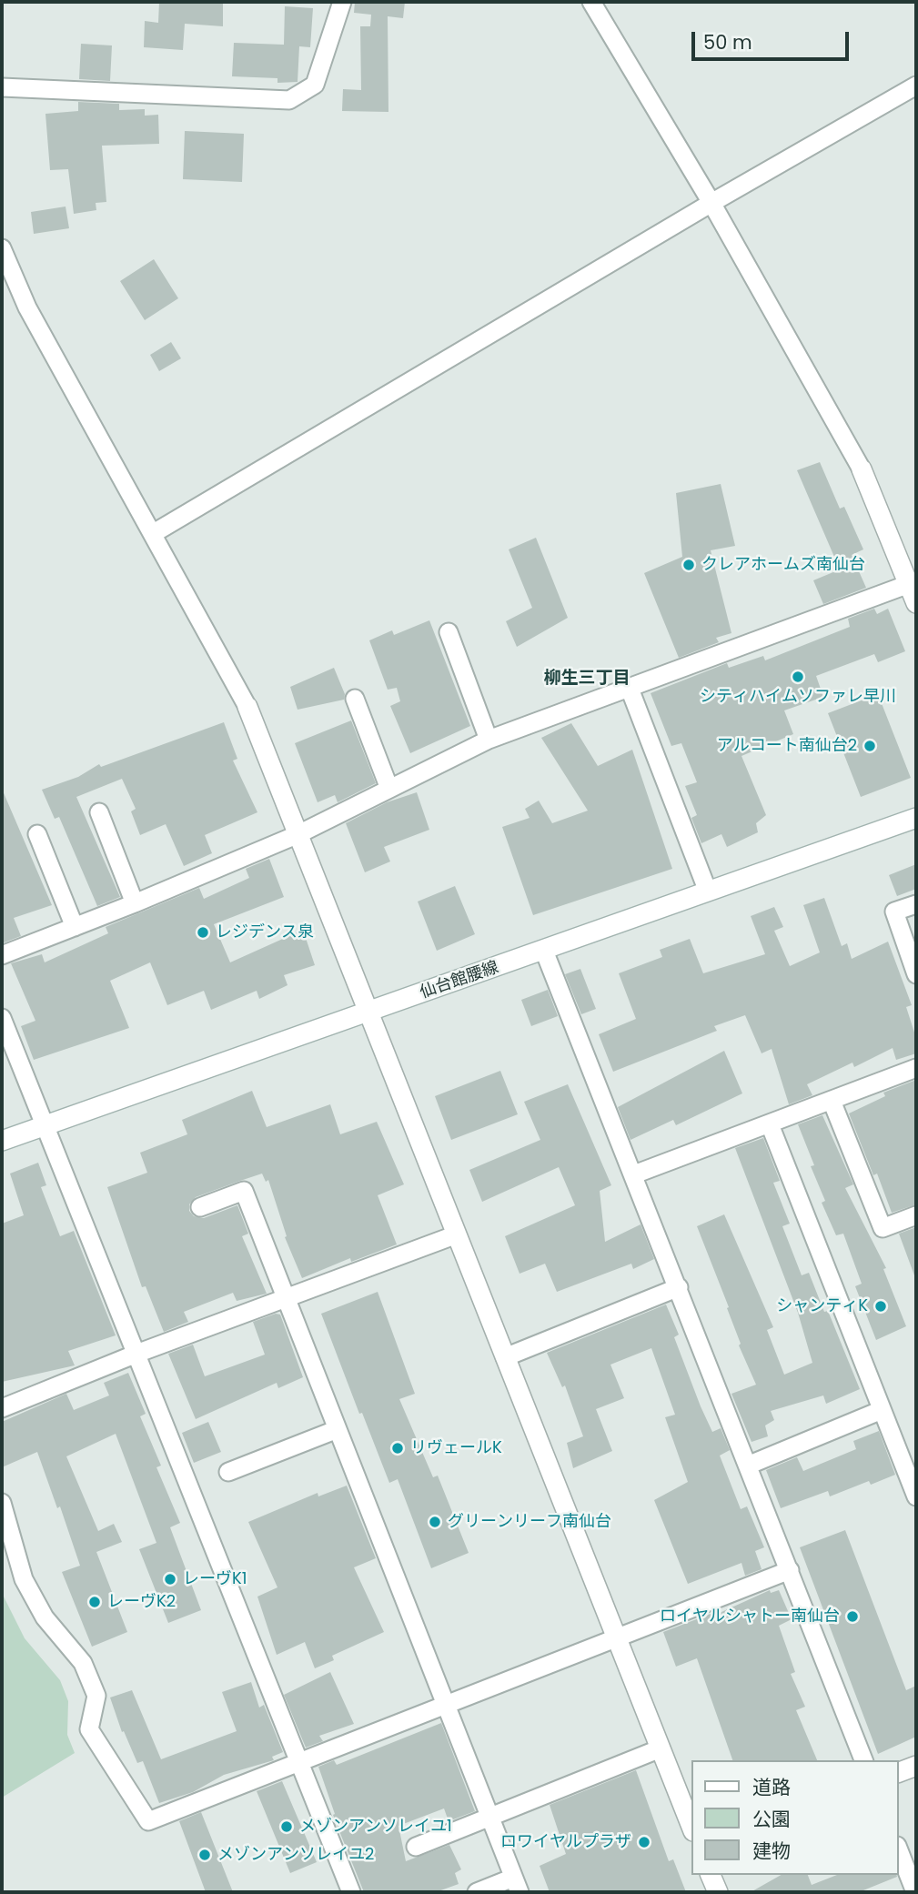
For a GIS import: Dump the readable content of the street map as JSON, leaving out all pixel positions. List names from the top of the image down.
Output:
{
  "streets": {
    "street": ["仙台館腰線"]
  },
  "districts": ["柳生三丁目"],
  "places": [
    "クレアホームズ南仙台",
    "シティハイムソファレ早川",
    "アルコート南仙台2",
    "レジデンス泉",
    "シャンティK",
    "リヴェールK",
    "グリーンリーフ南仙台",
    "レーヴK1",
    "レーヴK2",
    "ロイヤルシャトー南仙台",
    "メゾンアンソレイユ1",
    "ロワイヤルプラザ",
    "メゾンアンソレイユ2"
  ],
  "legend": ["道路", "公園", "建物"],
  "scale_bar": "50 m"
}
